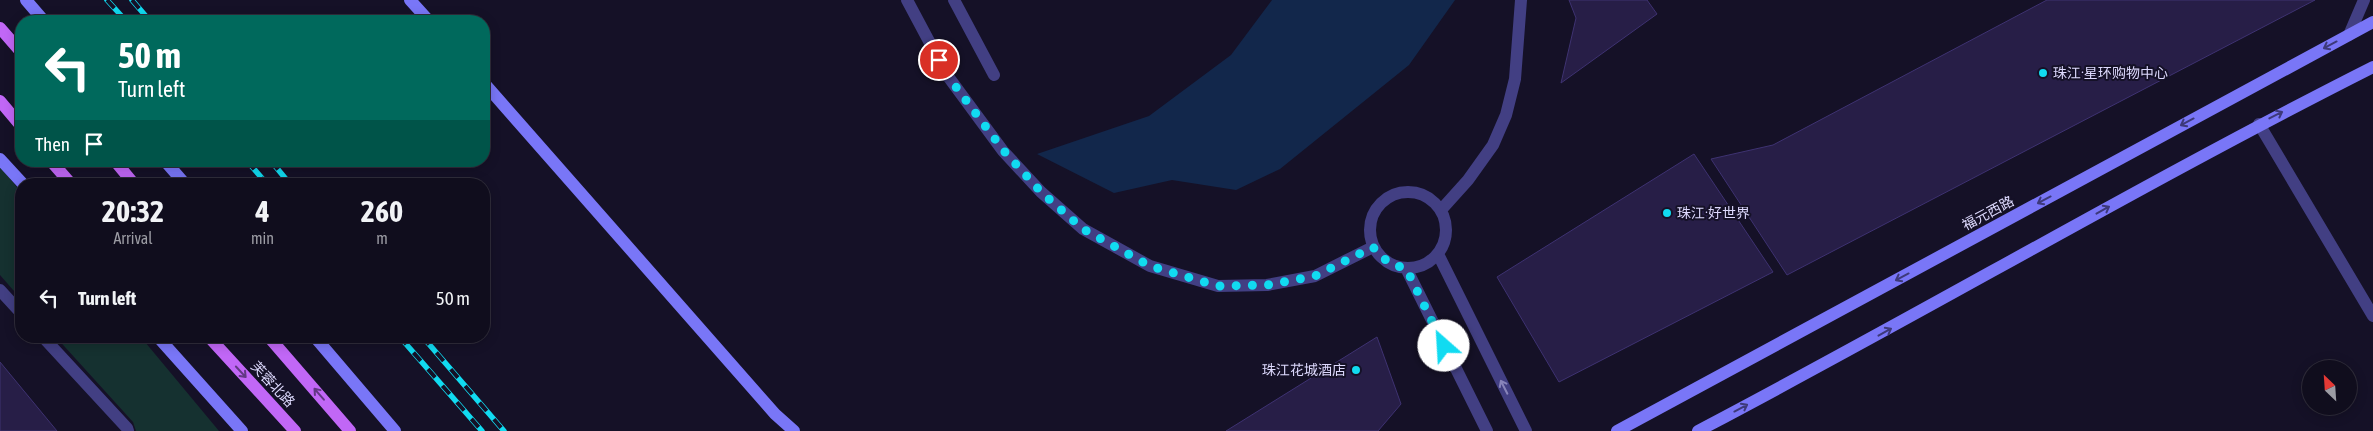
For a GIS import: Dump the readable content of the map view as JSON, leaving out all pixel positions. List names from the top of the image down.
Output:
{
  "streets": {
    "main road": ["福元西路", "芙蓉北路"]
  },
  "places": ["珠江·星环购物中心", "珠江·好世界", "珠江花城酒店"],
  "north": "top left",
  "page": {
    "turn": ["50 m", "Turn left"],
    "then": "Then",
    "eta": [
      "20:32",
      "Arrival",
      "4",
      "min",
      "260",
      "m"
    ],
    "list": [
      {
        "name": "Turn left",
        "value": "50 m"
      }
    ]
  }
}
